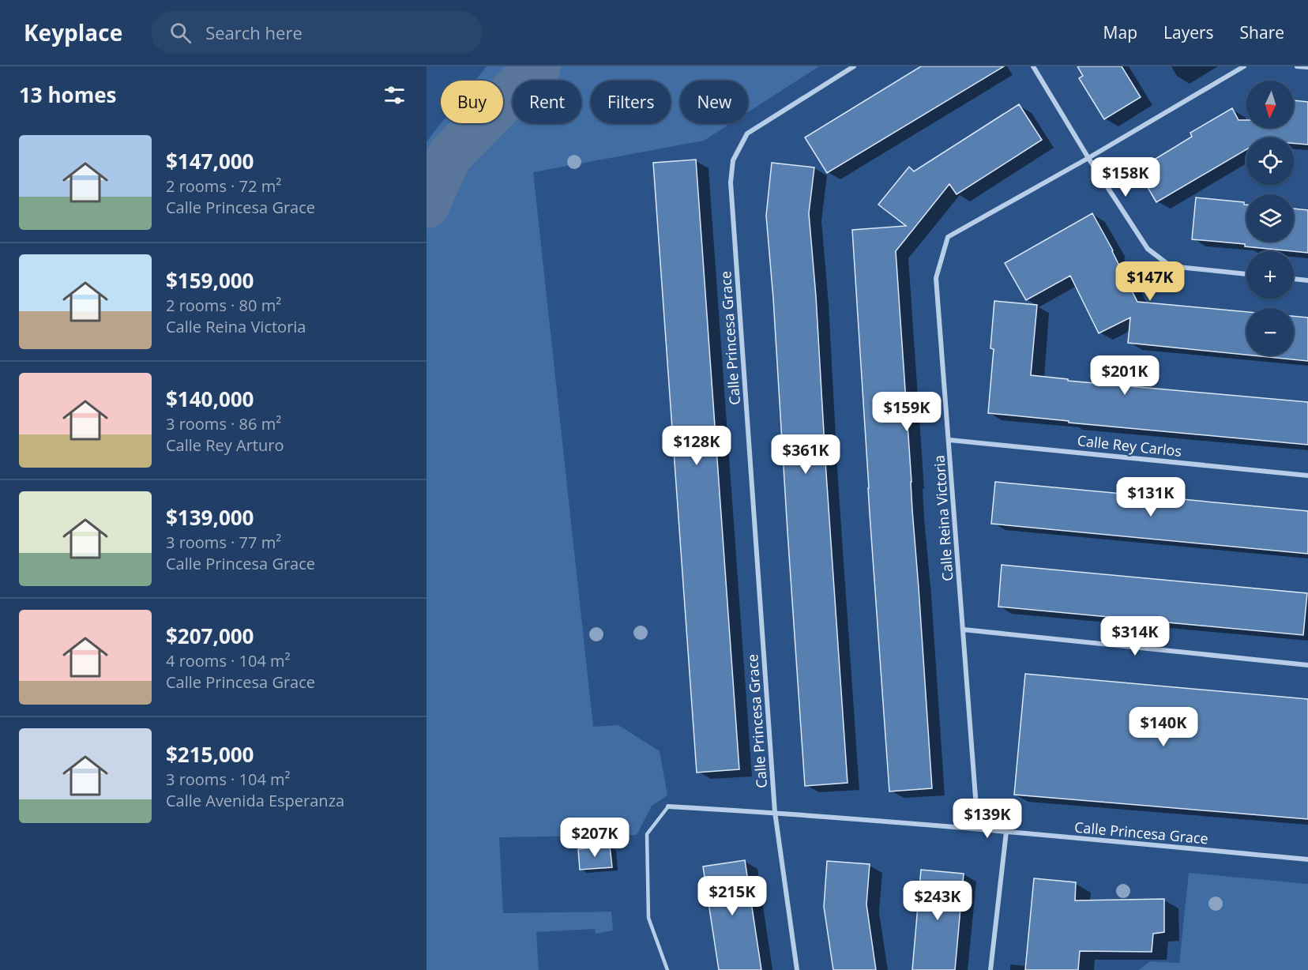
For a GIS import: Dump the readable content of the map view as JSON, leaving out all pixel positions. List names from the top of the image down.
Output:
{
  "streets": {
    "street": ["Calle Princesa Grace", "Calle Rey Carlos", "Calle Reina Victoria"]
  },
  "crossings": [
    ["Calle Princesa Grace", "Calle Reina Victoria"],
    ["Calle Rey Carlos", "Calle Reina Victoria"]
  ],
  "north": "bottom",
  "page": {
    "header": "Keyplace",
    "search": "Search here",
    "nav": ["Map", "Layers", "Share"],
    "heading": "13 homes",
    "map_buttons": ["+", "−"],
    "chip": [
      "Buy",
      "Rent",
      "Filters",
      "New"
    ],
    "list": [
      {
        "name": "$147,000",
        "note": "2 rooms · 72 m² · Calle Princesa Grace"
      },
      {
        "name": "$159,000",
        "note": "2 rooms · 80 m² · Calle Reina Victoria"
      },
      {
        "name": "$140,000",
        "note": "3 rooms · 86 m² · Calle Rey Arturo"
      },
      {
        "name": "$139,000",
        "note": "3 rooms · 77 m² · Calle Princesa Grace"
      },
      {
        "name": "$207,000",
        "note": "4 rooms · 104 m² · Calle Princesa Grace"
      },
      {
        "name": "$215,000",
        "note": "3 rooms · 104 m² · Calle Avenida Esperanza"
      }
    ],
    "price": [
      "$158K",
      "$147K",
      "$201K",
      "$159K",
      "$128K",
      "$361K",
      "$131K",
      "$314K",
      "$140K",
      "$139K",
      "$207K",
      "$215K",
      "$243K"
    ]
  }
}
